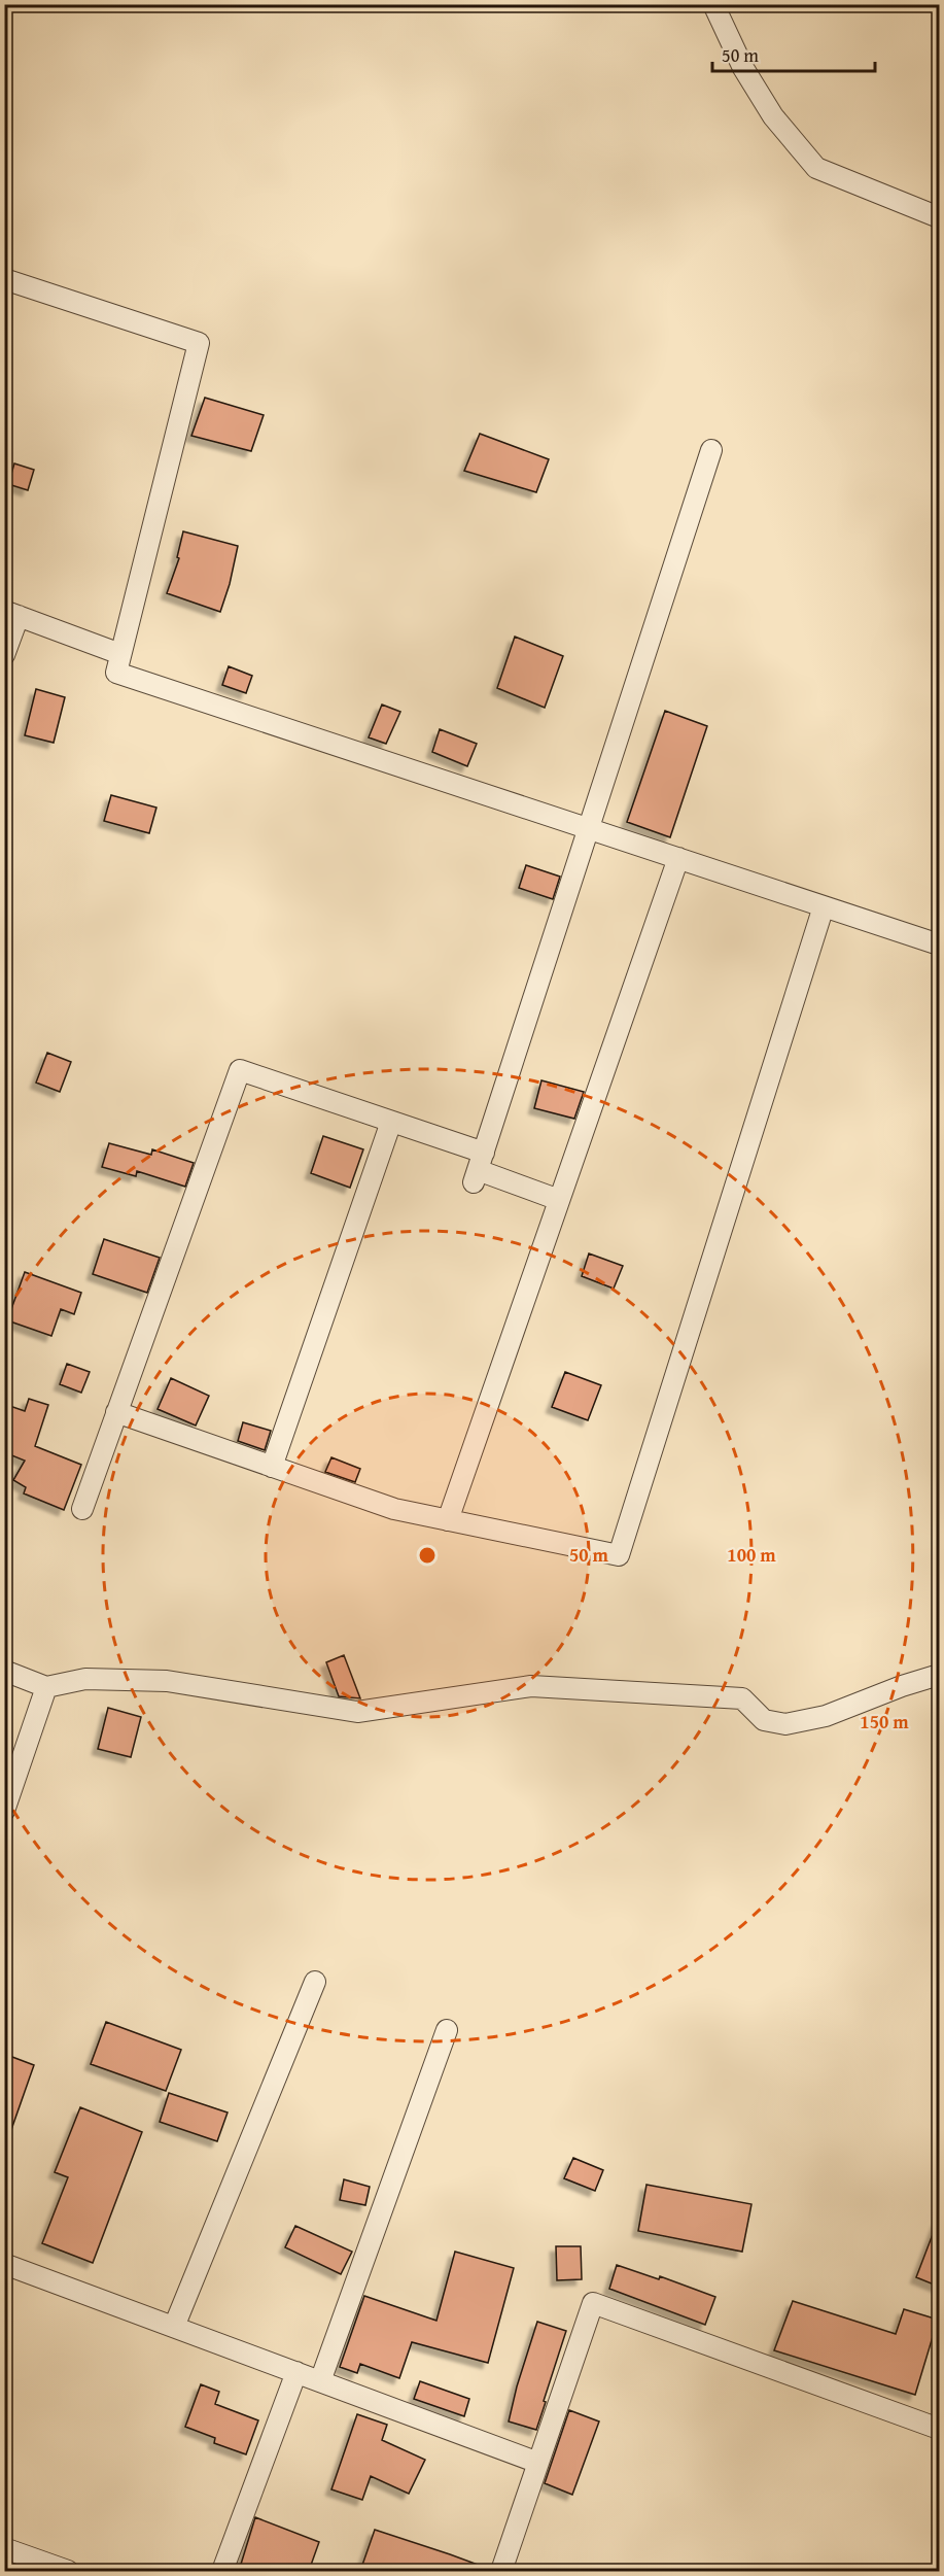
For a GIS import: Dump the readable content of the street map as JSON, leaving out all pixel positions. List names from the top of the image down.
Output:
{
  "scale_bar": "50 m",
  "rings": ["50 m", "100 m", "150 m"]
}
